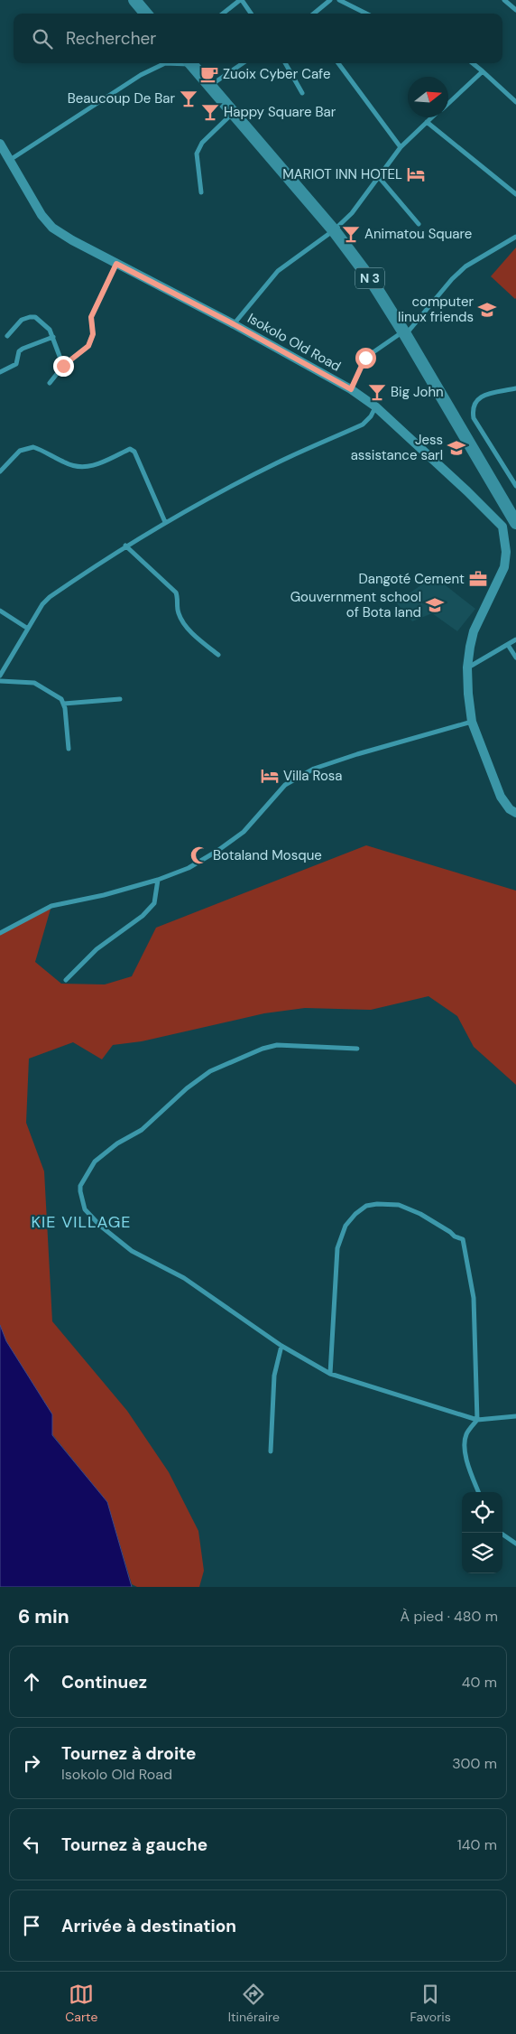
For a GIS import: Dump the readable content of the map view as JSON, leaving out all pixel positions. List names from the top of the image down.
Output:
{
  "streets": {
    "highway": ["N 3"],
    "street": ["Isokolo Old Road"]
  },
  "districts": ["KIE VILLAGE"],
  "places": {
    "cafe": ["Zuoix Cyber Cafe"],
    "bar": [
      "Beaucoup De Bar",
      "Happy Square Bar",
      "Animatou Square",
      "Big John"
    ],
    "hotel": ["MARIOT INN HOTEL", "Villa Rosa"],
    "school or university": ["computer linux friends", "Jess assistance sarl", "Gouvernment school of Bota land"],
    "office": ["Dangoté Cement"],
    "mosque": ["Botaland Mosque"]
  },
  "north": "right",
  "page": {
    "search": "Rechercher",
    "heading": ["6 min", "À pied · 480 m"],
    "list": [
      ["Continuez", "40 m"],
      ["Tournez à droite", "Isokolo Old Road", "300 m"],
      ["Tournez à gauche", "140 m"],
      "Arrivée à destination"
    ],
    "nav": ["Carte", "Itinéraire", "Favoris"]
  }
}
